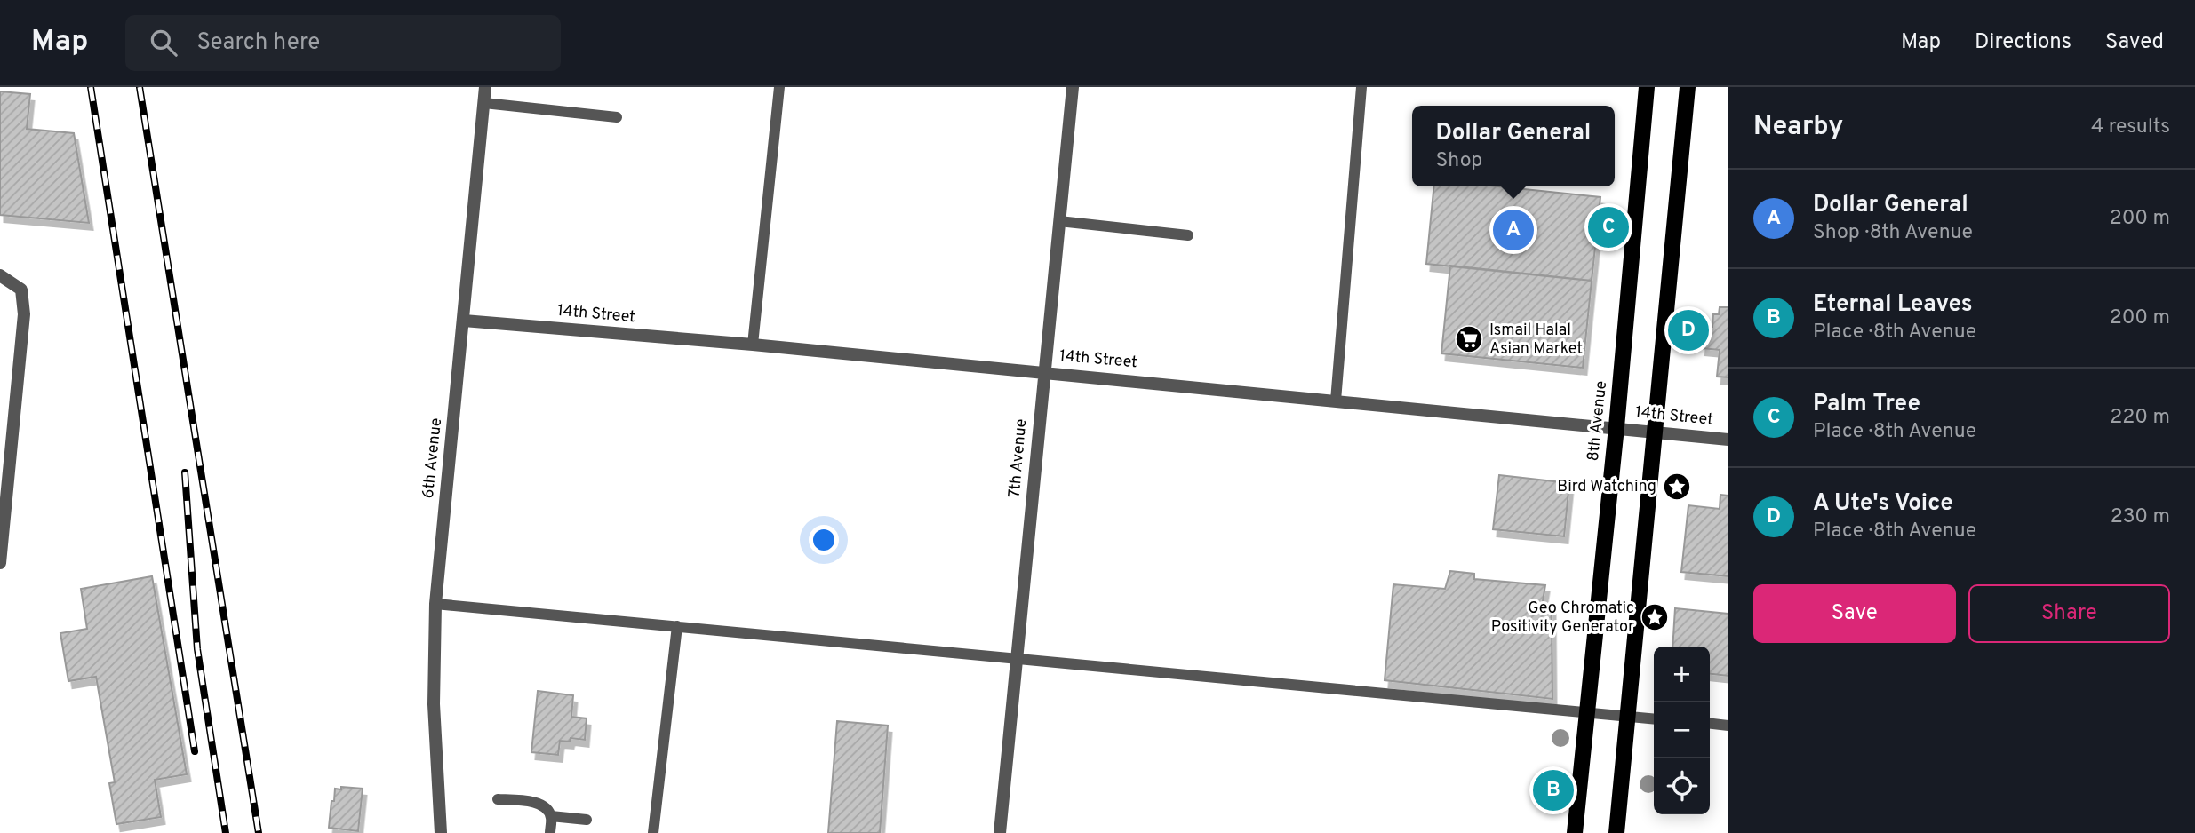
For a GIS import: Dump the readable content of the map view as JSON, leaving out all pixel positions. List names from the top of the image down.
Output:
{
  "streets": {
    "main road": ["8th Avenue"],
    "street": ["14th Street", "6th Avenue", "7th Avenue"]
  },
  "crossings": [
    ["14th Street", "8th Avenue"],
    ["14th Street", "6th Avenue"],
    ["14th Street", "7th Avenue"]
  ],
  "places": {
    "supermarket": ["Ismail Halal Asian Market"],
    "place": ["Bird Watching", "Geo Chromatic Positivity Generator"]
  },
  "page": {
    "header": "Map",
    "search": "Search here",
    "nav": ["Map", "Directions", "Saved"],
    "heading": ["Nearby", "4 results"],
    "popup": ["Dollar General", "Shop"],
    "list": [
      {
        "mark": "A",
        "name": "Dollar General",
        "note": "Shop · 8th Avenue",
        "value": "200 m"
      },
      {
        "mark": "B",
        "name": "Eternal Leaves",
        "note": "Place · 8th Avenue",
        "value": "200 m"
      },
      {
        "mark": "C",
        "name": "Palm Tree",
        "note": "Place · 8th Avenue",
        "value": "220 m"
      },
      {
        "mark": "D",
        "name": "A Ute's Voice",
        "note": "Place · 8th Avenue",
        "value": "230 m"
      }
    ],
    "pins": [
      "C",
      "A",
      "D",
      "B"
    ],
    "buttons": ["Save", "Share"],
    "map_buttons": ["+", "−"]
  }
}
